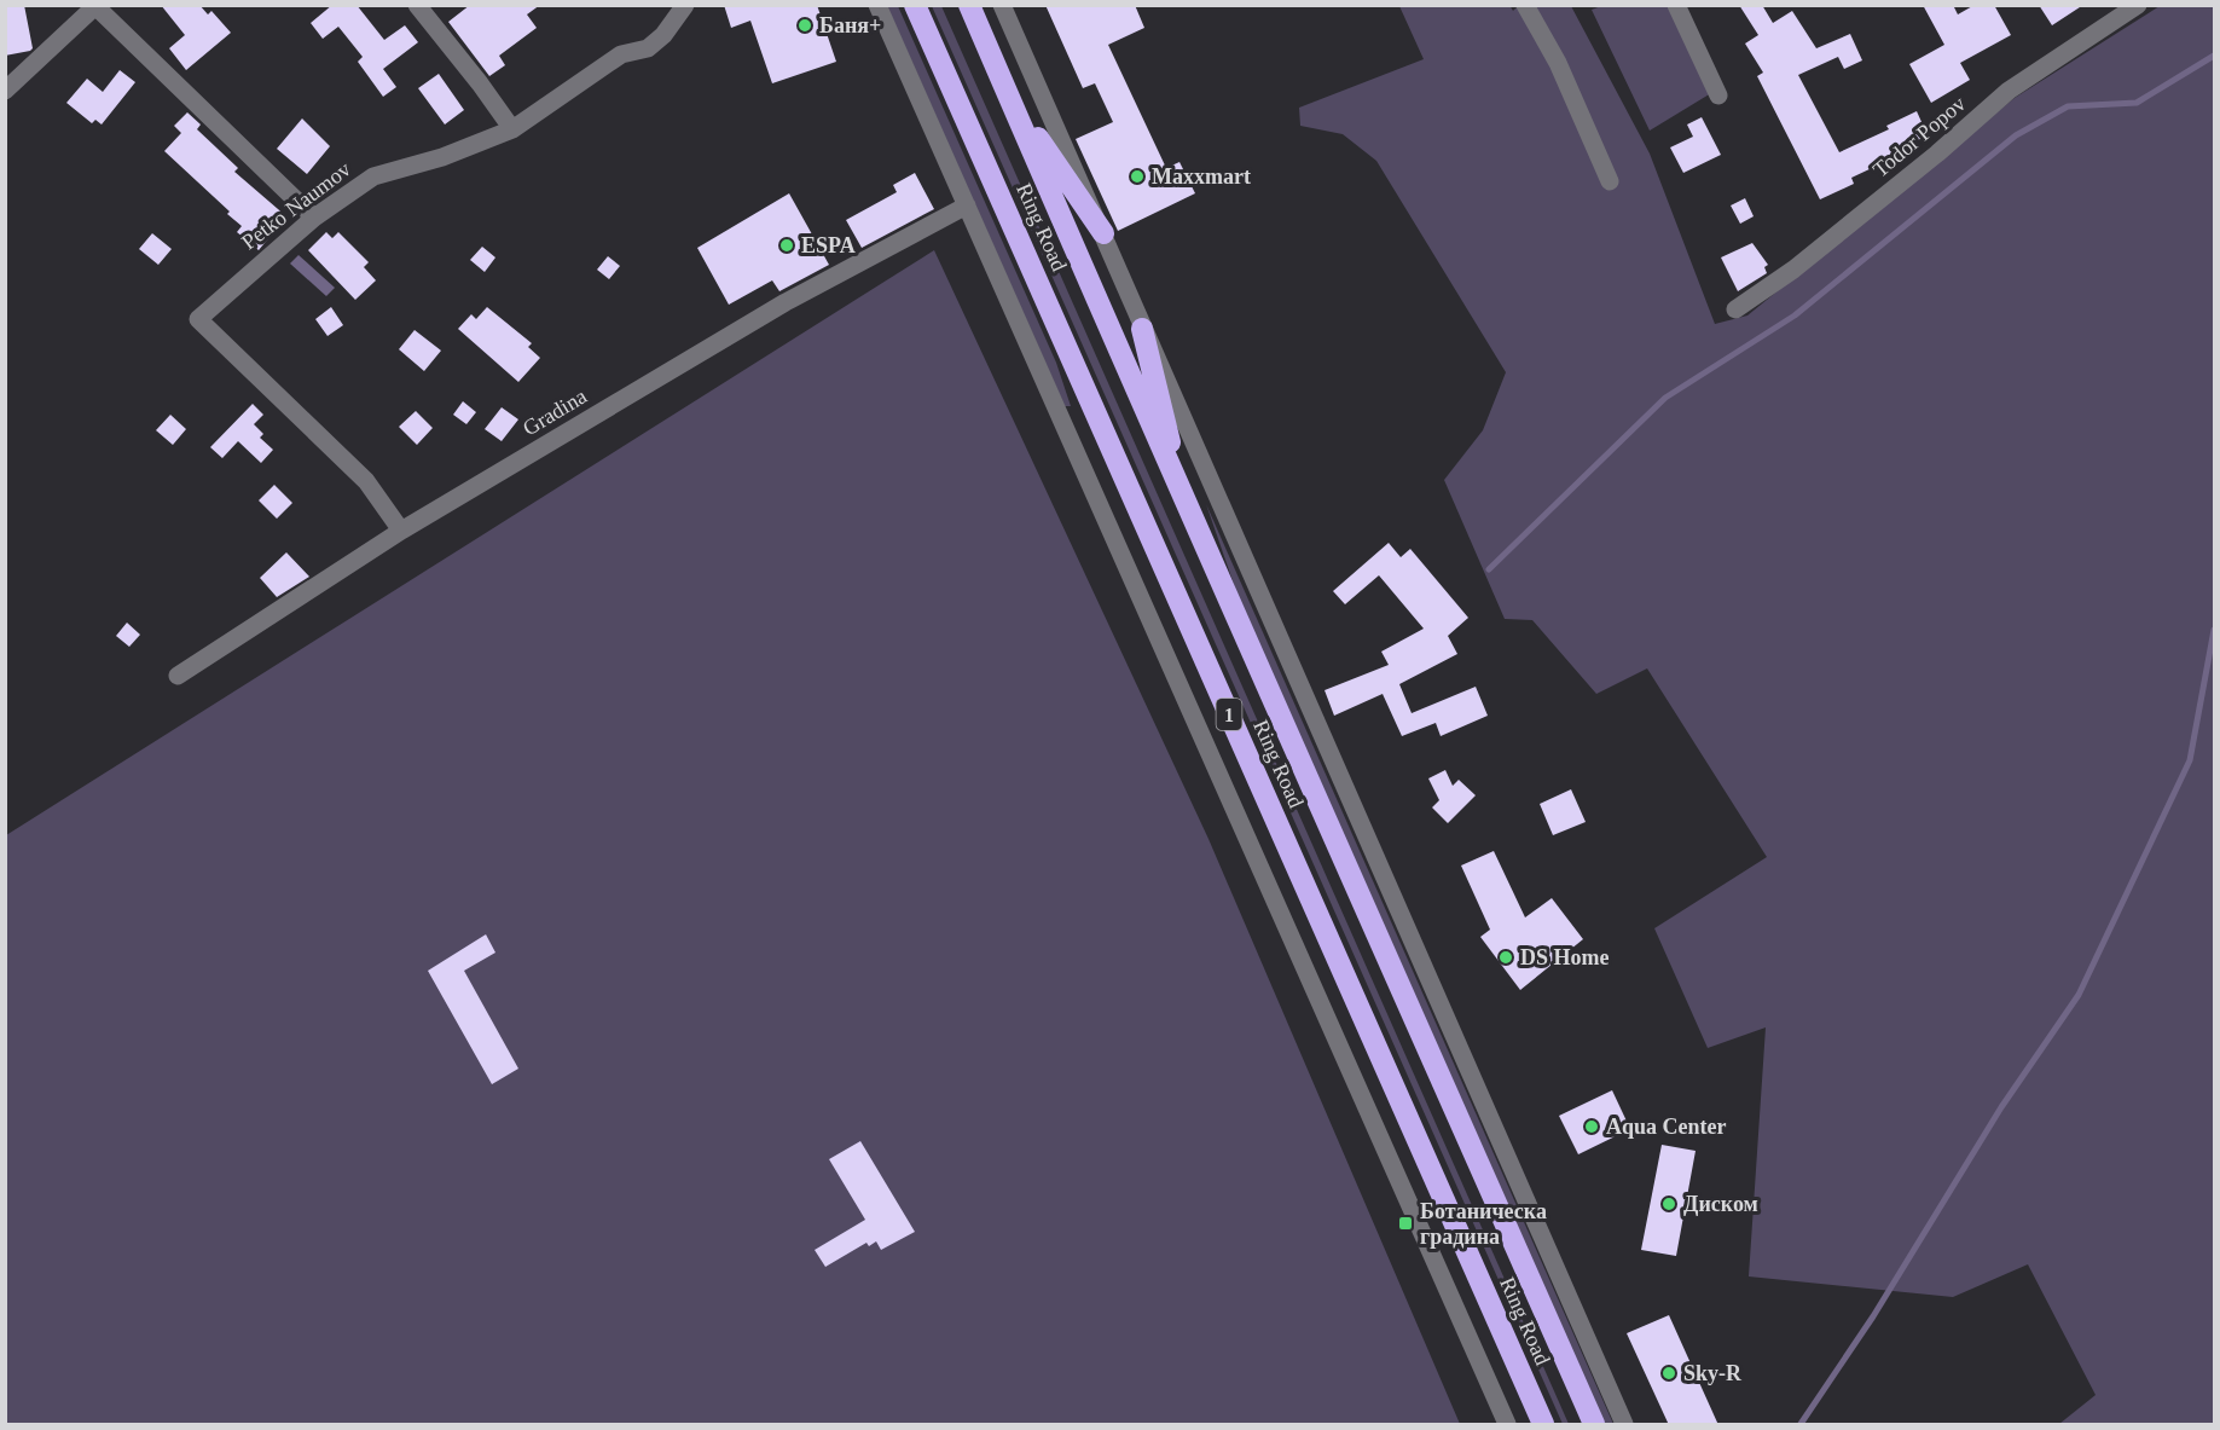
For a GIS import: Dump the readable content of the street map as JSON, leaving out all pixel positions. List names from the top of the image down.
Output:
{
  "streets": {
    "highway": ["Ring Road", "1"],
    "street": ["Todor Popov", "Petko Naumov", "Gradina"]
  },
  "crossings": [
    ["Petko Naumov", "Gradina"]
  ],
  "places": {
    "other": [
      "Баня+",
      "Maxxmart",
      "ESPA",
      "DS Home",
      "Aqua Center",
      "Диском",
      "Sky-R"
    ],
    "transit": ["Ботаническа градина"]
  }
}
